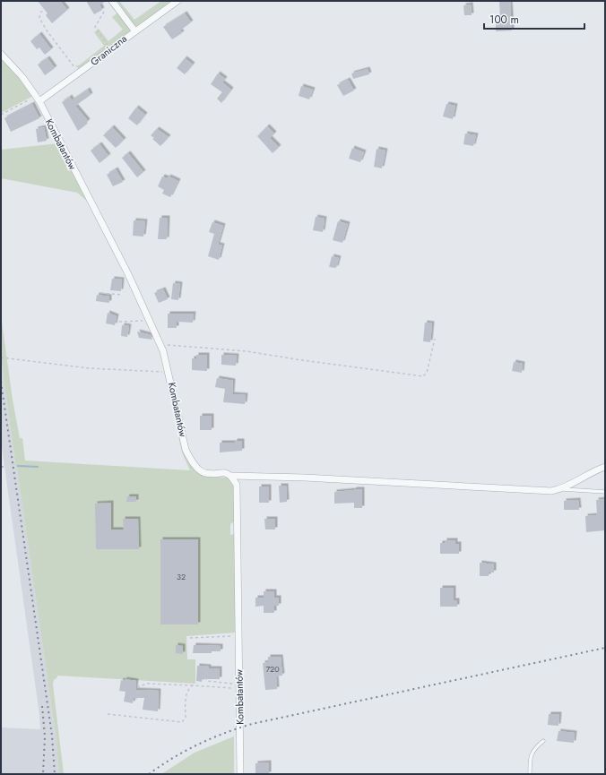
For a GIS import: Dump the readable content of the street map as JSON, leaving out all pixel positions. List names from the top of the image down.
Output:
{
  "streets": {
    "street": ["Graniczna", "Kombatantów"]
  },
  "crossings": [
    ["Graniczna", "Kombatantów"]
  ],
  "house_numbers": ["32", "720"],
  "scale_bar": "100 m"
}
